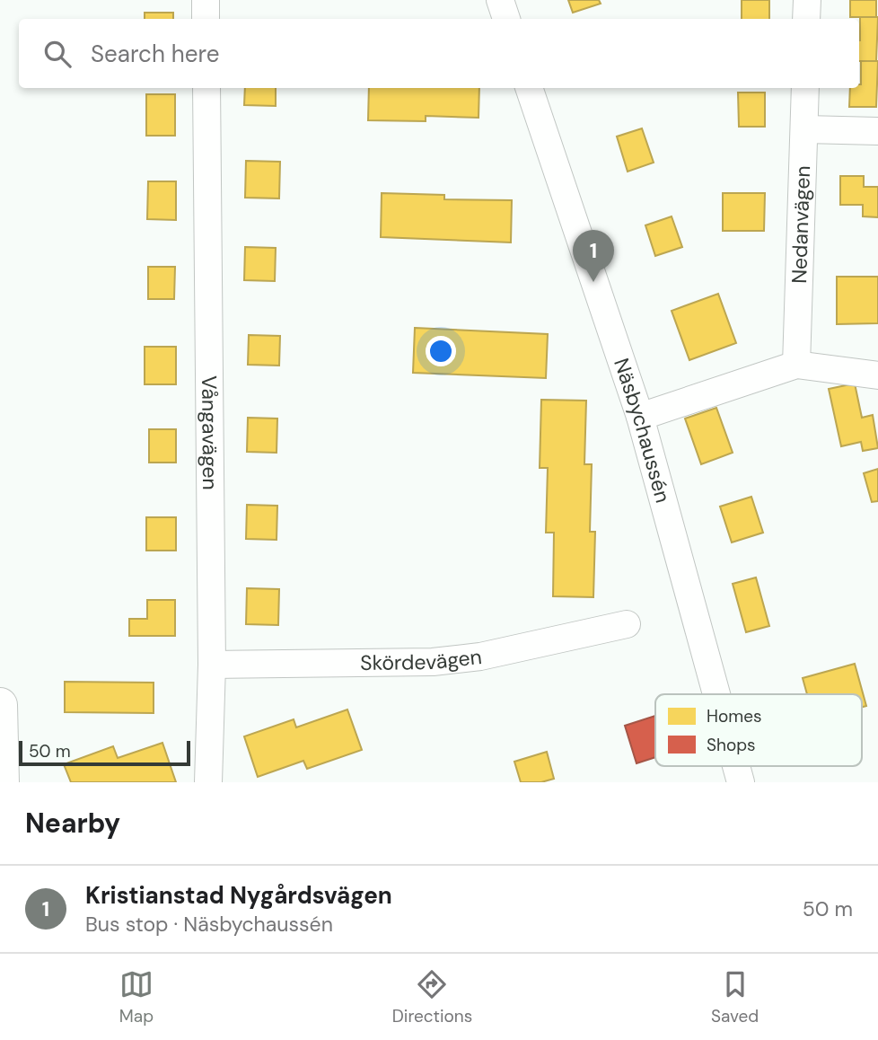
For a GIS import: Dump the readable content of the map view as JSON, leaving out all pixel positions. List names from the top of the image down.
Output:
{
  "streets": {
    "street": [
      "Nedanvägen",
      "Näsbychaussén",
      "Vångavägen",
      "Skördevägen"
    ]
  },
  "crossings": [
    ["Vångavägen", "Skördevägen"]
  ],
  "legend": ["Homes", "Shops"],
  "scale_bar": "50 m",
  "page": {
    "search": "Search here",
    "pins": "1",
    "scale": "50 m",
    "heading": "Nearby",
    "list": [
      {
        "mark": "1",
        "name": "Kristianstad Nygårdsvägen",
        "note": "Bus stop · Näsbychaussén",
        "value": "50 m"
      }
    ],
    "nav": ["Map", "Directions", "Saved"]
  }
}
